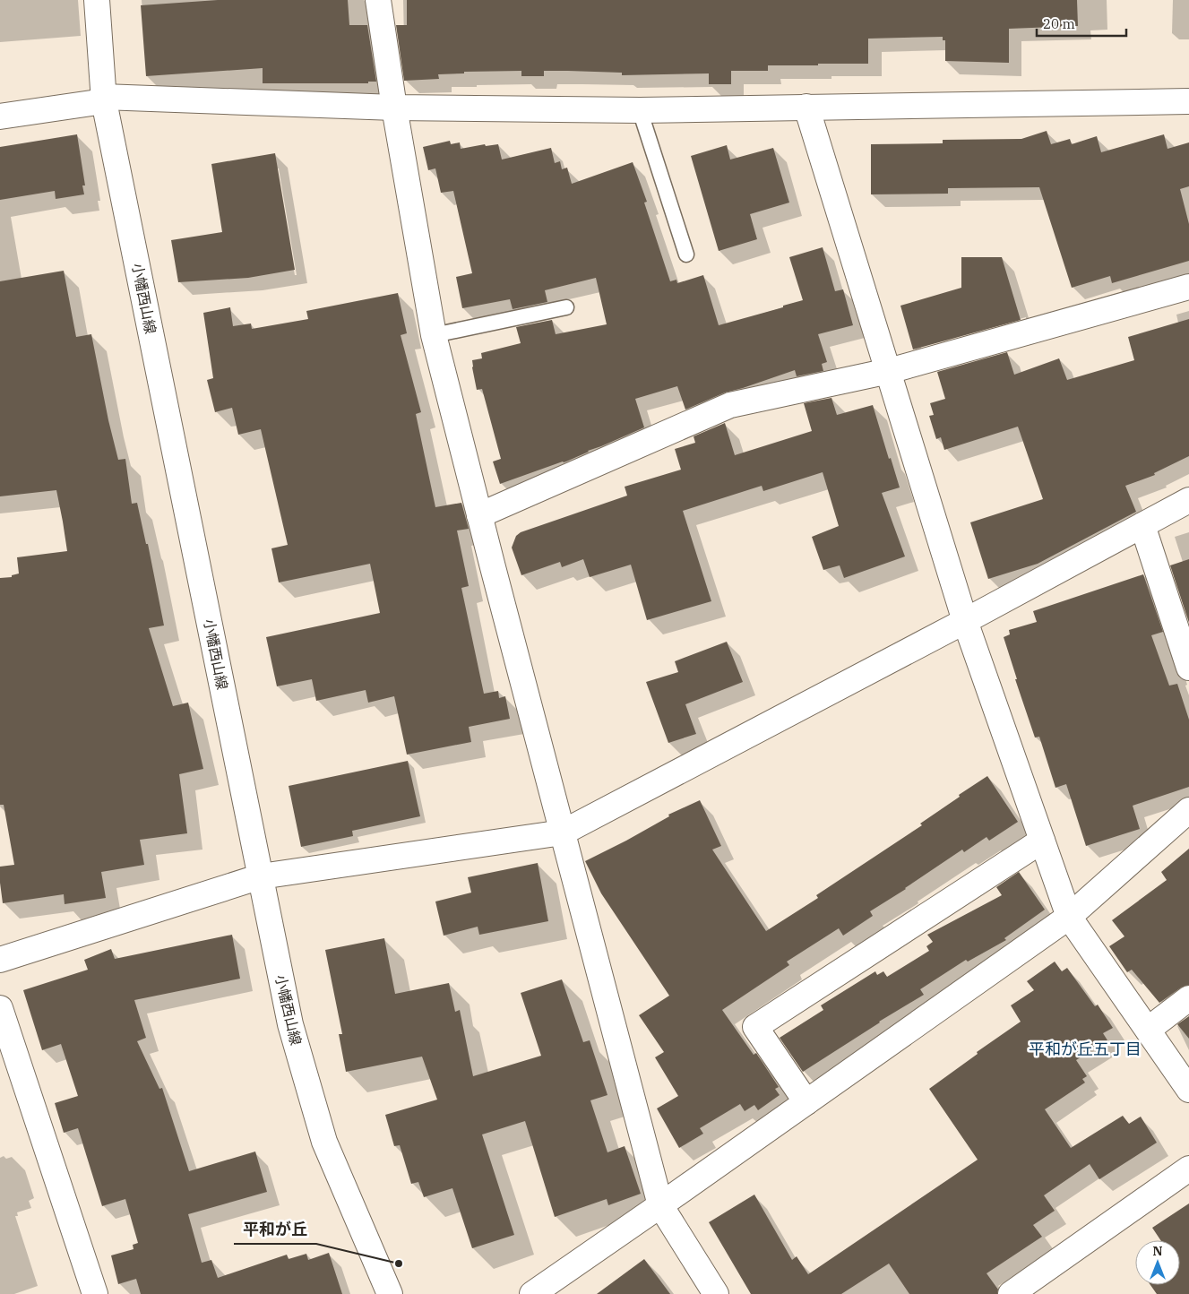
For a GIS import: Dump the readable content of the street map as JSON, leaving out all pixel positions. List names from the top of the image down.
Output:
{
  "streets": {
    "street": ["小幡西山線"]
  },
  "districts": ["平和が丘五丁目"],
  "places": ["平和が丘"],
  "scale_bar": "20 m",
  "north": "top"
}
